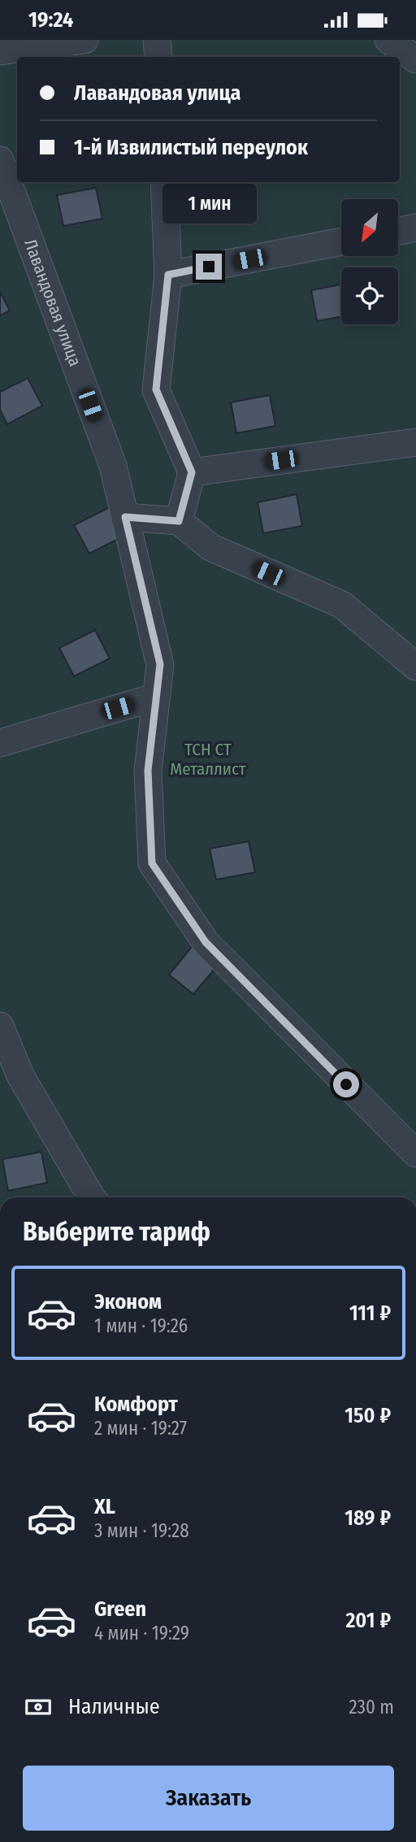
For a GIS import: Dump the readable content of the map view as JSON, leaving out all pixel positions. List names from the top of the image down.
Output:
{
  "streets": {
    "street": ["Лавандовая улица"]
  },
  "parks": ["ТСН СТ Металлист"],
  "north": "bottom left",
  "page": {
    "status": "19:24",
    "banner": ["Лавандовая улица", "1-й Извилистый переулок"],
    "bubble": "1 мин",
    "heading": "Выберите тариф",
    "list": [
      {
        "name": "Эконом",
        "note": "1 мин · 19:26",
        "value": "111 ₽"
      },
      {
        "name": "Комфорт",
        "note": "2 мин · 19:27",
        "value": "150 ₽"
      },
      {
        "name": "XL",
        "note": "3 мин · 19:28",
        "value": "189 ₽"
      },
      {
        "name": "Green",
        "note": "4 мин · 19:29",
        "value": "201 ₽"
      }
    ],
    "pay": ["Наличные", "230 m"],
    "buttons": "Заказать"
  }
}
